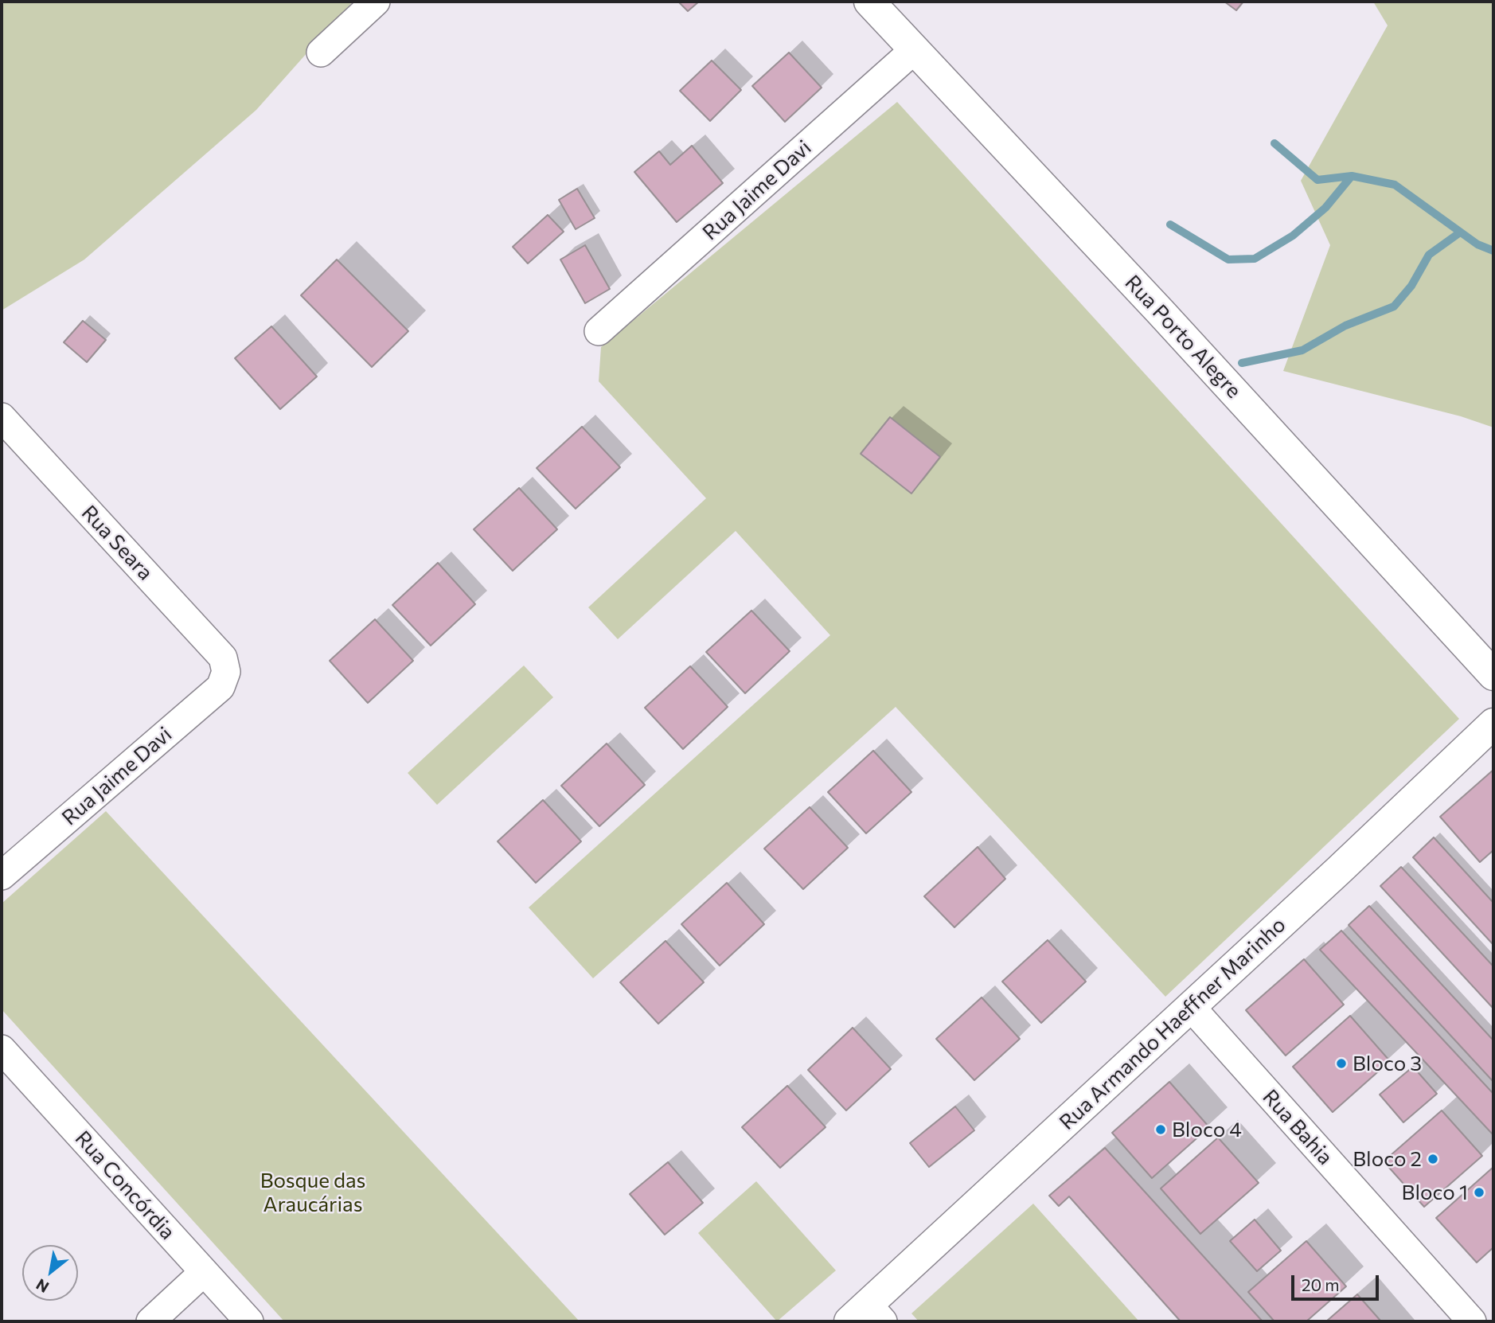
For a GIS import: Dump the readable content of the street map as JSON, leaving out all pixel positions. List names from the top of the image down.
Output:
{
  "streets": {
    "street": [
      "Rua Jaime Davi",
      "Rua Porto Alegre",
      "Rua Seara",
      "Rua Armando Haeffner Marinho",
      "Rua Bahia",
      "Rua Concórdia"
    ]
  },
  "crossings": [
    ["Rua Jaime Davi", "Rua Porto Alegre"],
    ["Rua Jaime Davi", "Rua Seara"],
    ["Rua Armando Haeffner Marinho", "Rua Bahia"]
  ],
  "parks": ["Bosque das Araucárias"],
  "places": [
    "Bloco 3",
    "Bloco 4",
    "Bloco 2",
    "Bloco 1"
  ],
  "scale_bar": "20 m",
  "north": "bottom left"
}
